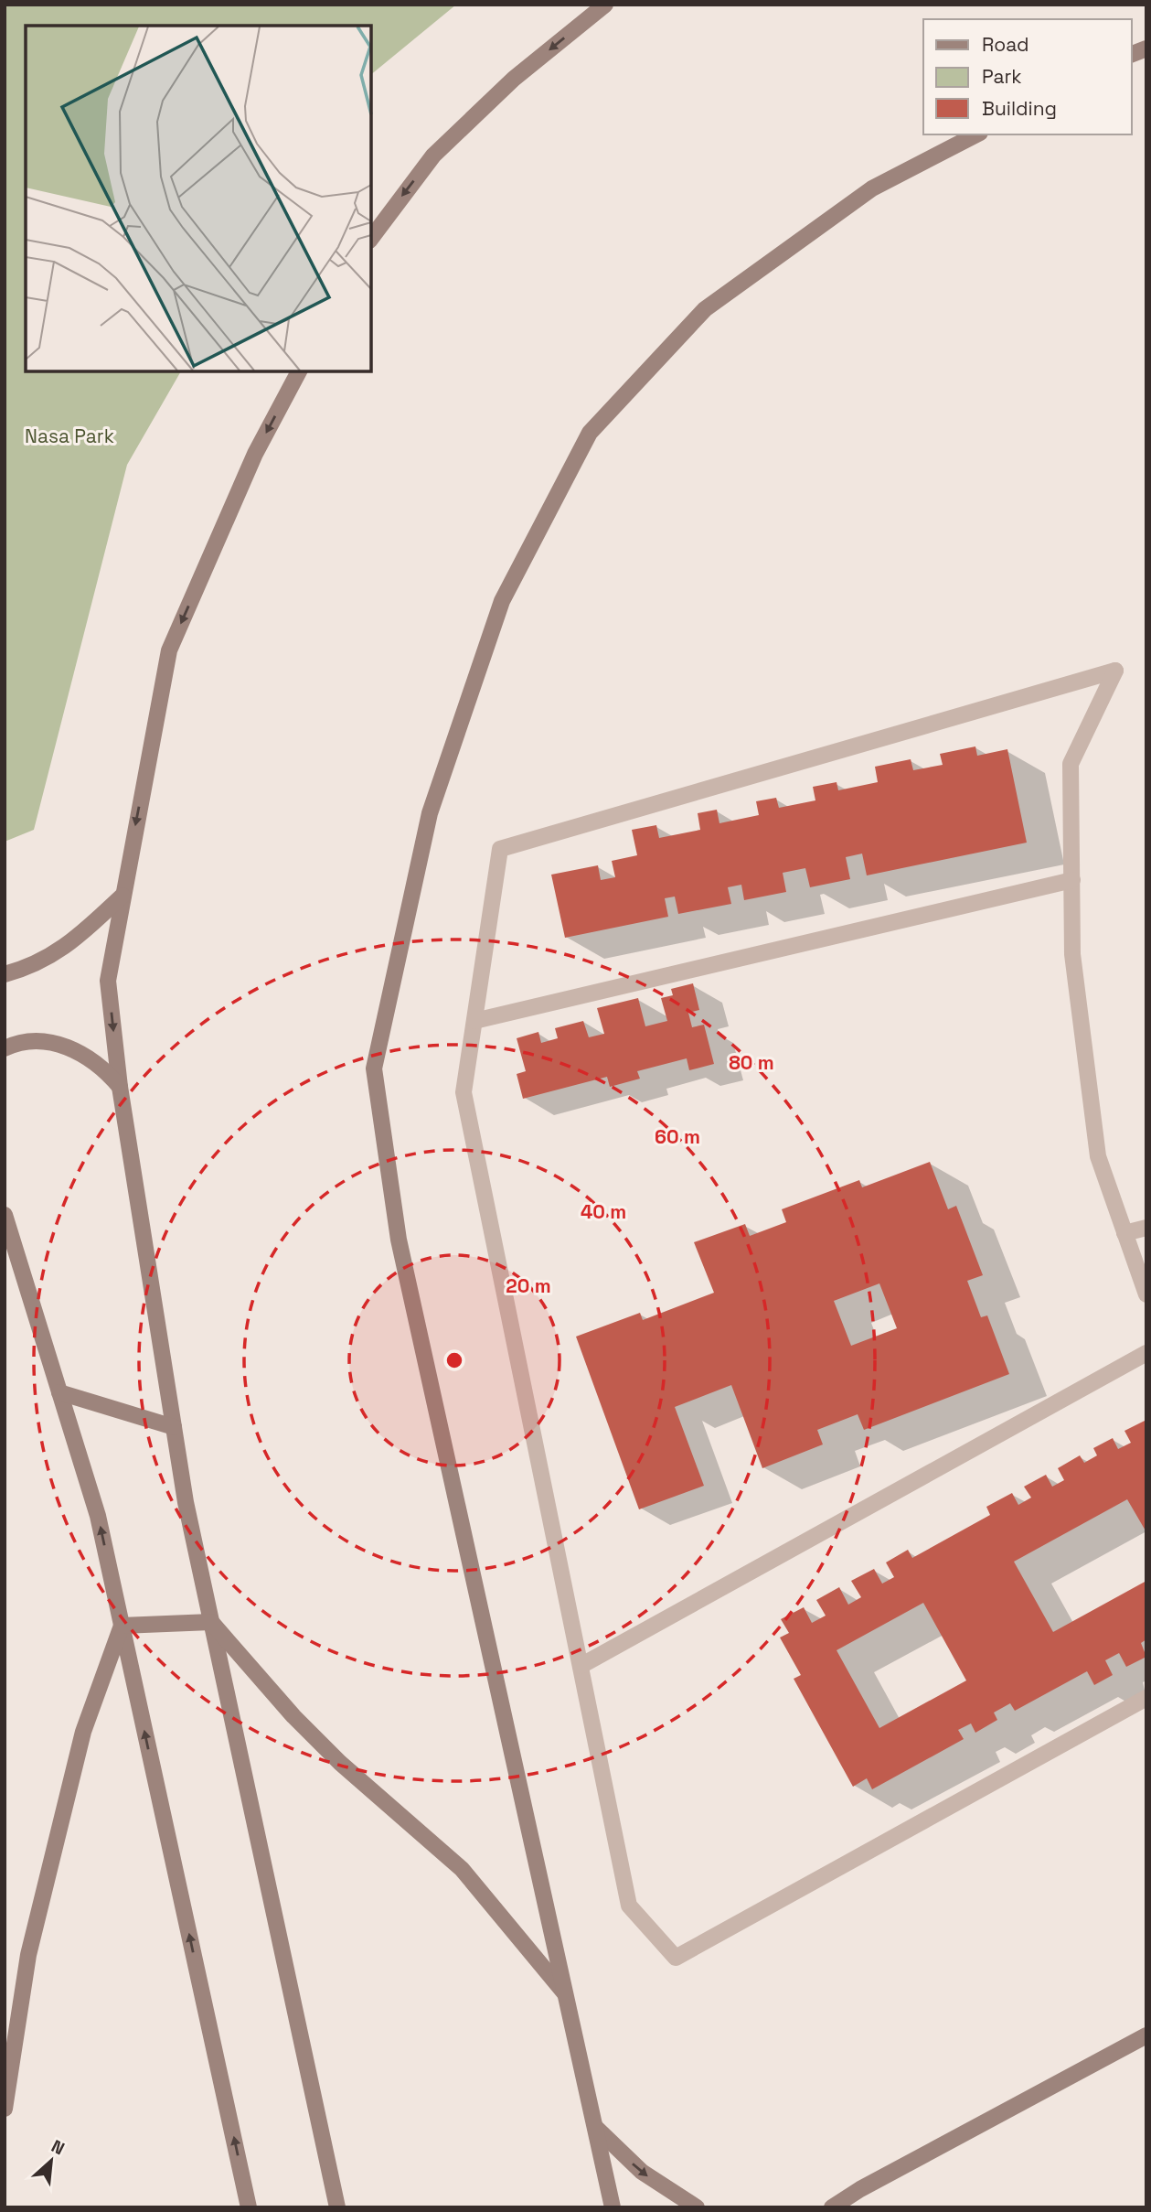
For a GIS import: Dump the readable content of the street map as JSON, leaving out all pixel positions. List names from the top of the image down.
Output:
{
  "parks": ["Nasa Park"],
  "legend": ["Road", "Park", "Building"],
  "north": "top right",
  "rings": [
    "80 m",
    "60 m",
    "40 m",
    "20 m"
  ]
}
